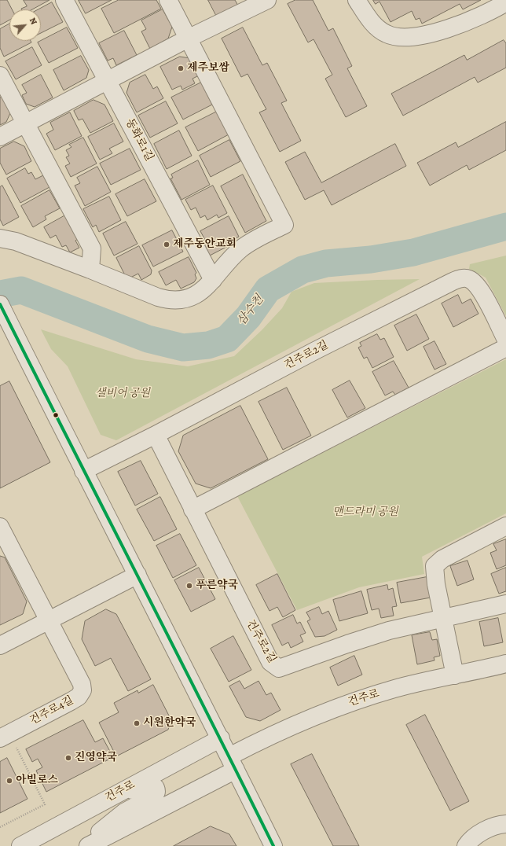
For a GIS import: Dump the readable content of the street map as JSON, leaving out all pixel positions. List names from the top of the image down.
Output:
{
  "streets": {
    "street": [
      "동화로1길",
      "건주로2길",
      "건주로",
      "건주로4길"
    ]
  },
  "water": ["삼수천"],
  "parks": ["샐비어 공원", "맨드라미 공원"],
  "places": [
    "제주보쌈",
    "제주동안교회",
    "푸른약국",
    "시원한약국",
    "진영약국",
    "아빌로스"
  ],
  "north": "top right"
}
